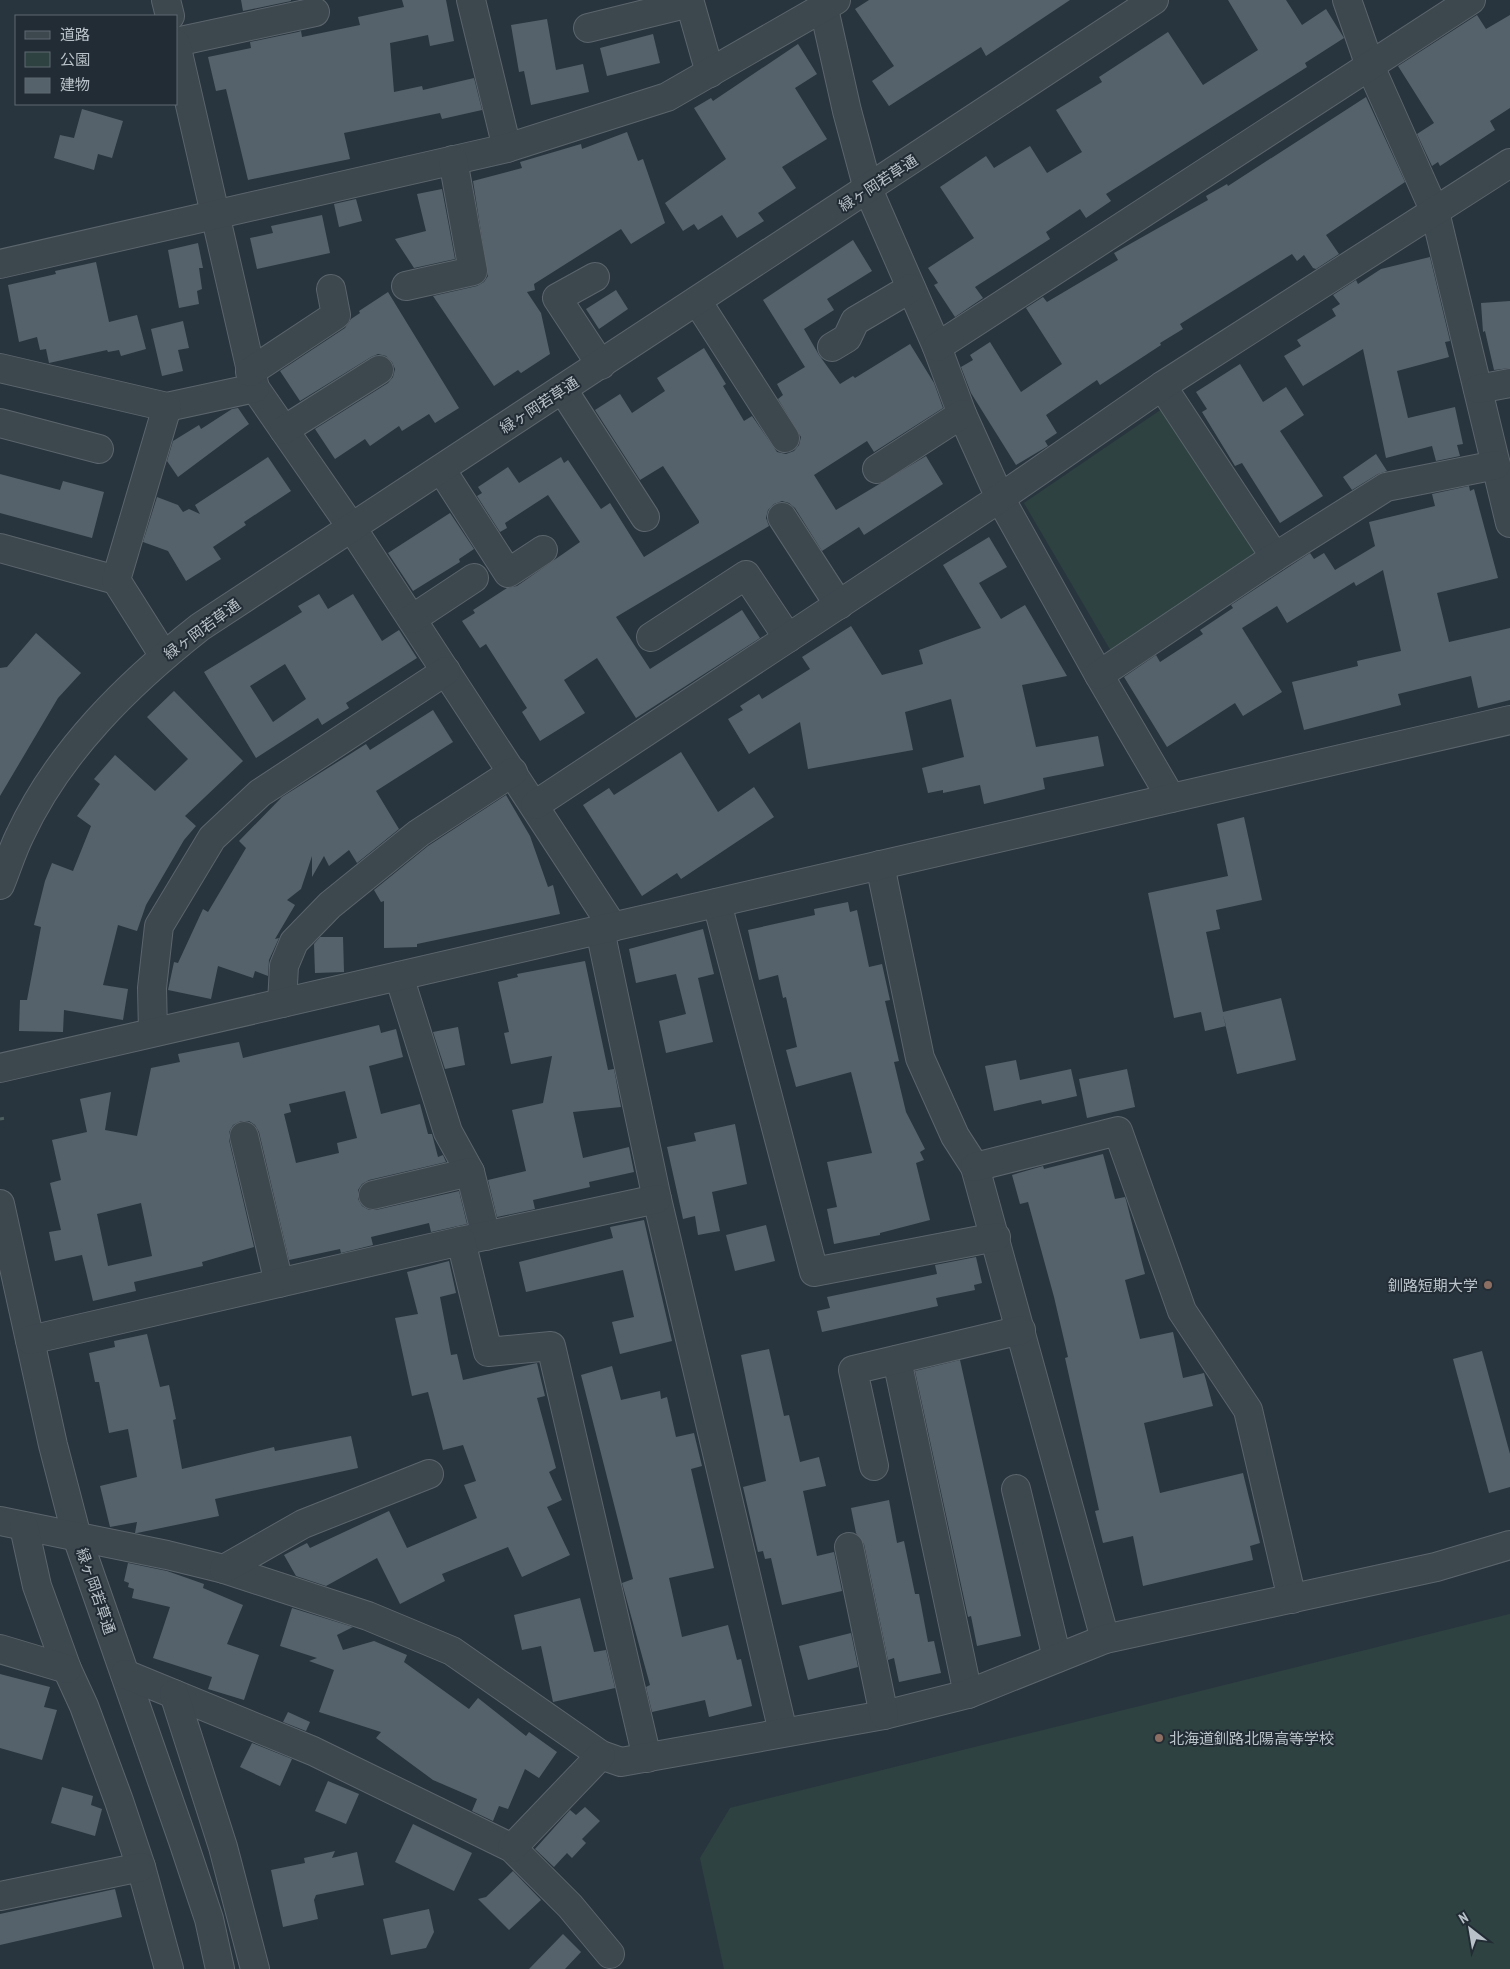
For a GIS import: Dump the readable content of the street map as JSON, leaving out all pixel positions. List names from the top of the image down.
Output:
{
  "streets": {
    "street": ["緑ヶ岡若草通"]
  },
  "places": ["釧路短期大学", "北海道釧路北陽高等学校"],
  "legend": ["道路", "公園", "建物"],
  "north": "top left"
}
